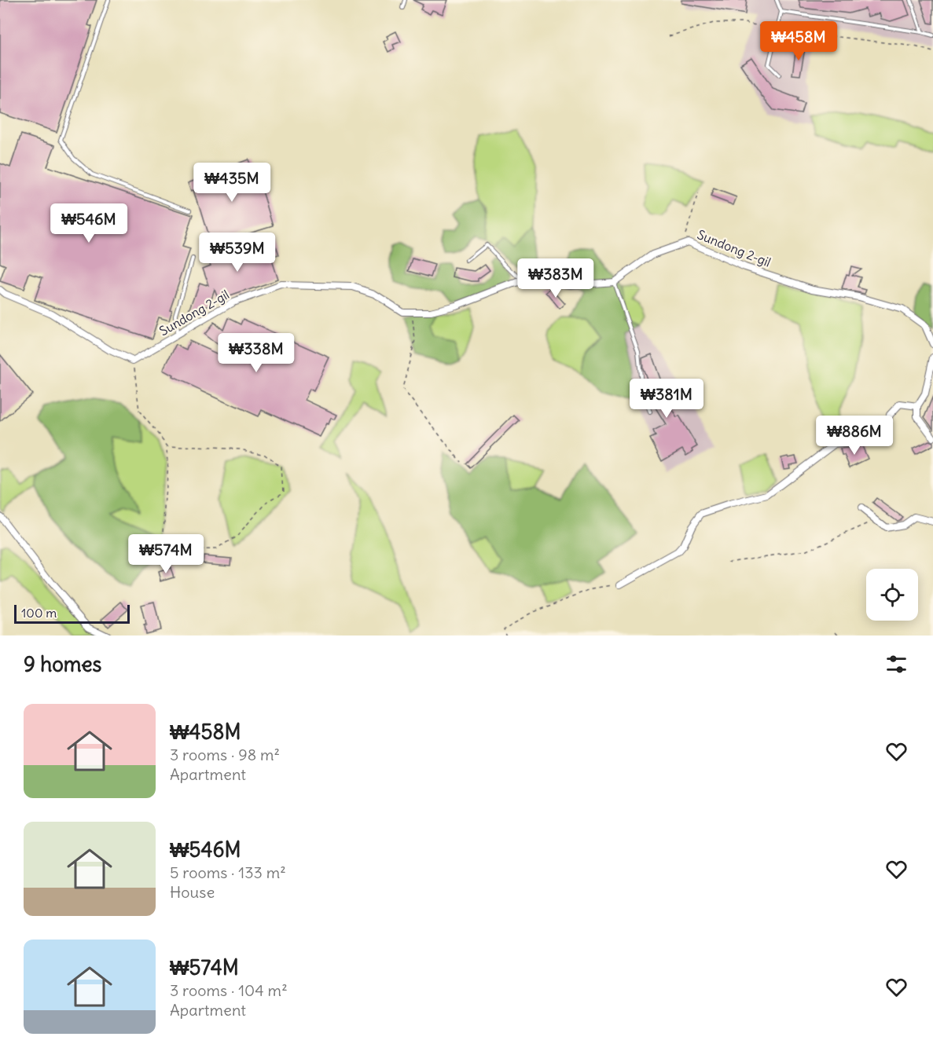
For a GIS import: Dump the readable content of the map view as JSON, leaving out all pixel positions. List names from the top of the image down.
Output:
{
  "streets": {
    "street": ["Sundong 2-gil"]
  },
  "scale_bar": "100 m",
  "page": {
    "price": [
      "₩458M",
      "₩435M",
      "₩546M",
      "₩539M",
      "₩383M",
      "₩338M",
      "₩381M",
      "₩886M",
      "₩574M"
    ],
    "scale": "100 m",
    "heading": "9 homes",
    "list": [
      {
        "name": "₩458M",
        "note": "3 rooms · 98 m² · Apartment"
      },
      {
        "name": "₩546M",
        "note": "5 rooms · 133 m² · House"
      },
      {
        "name": "₩574M",
        "note": "3 rooms · 104 m² · Apartment"
      }
    ]
  }
}
